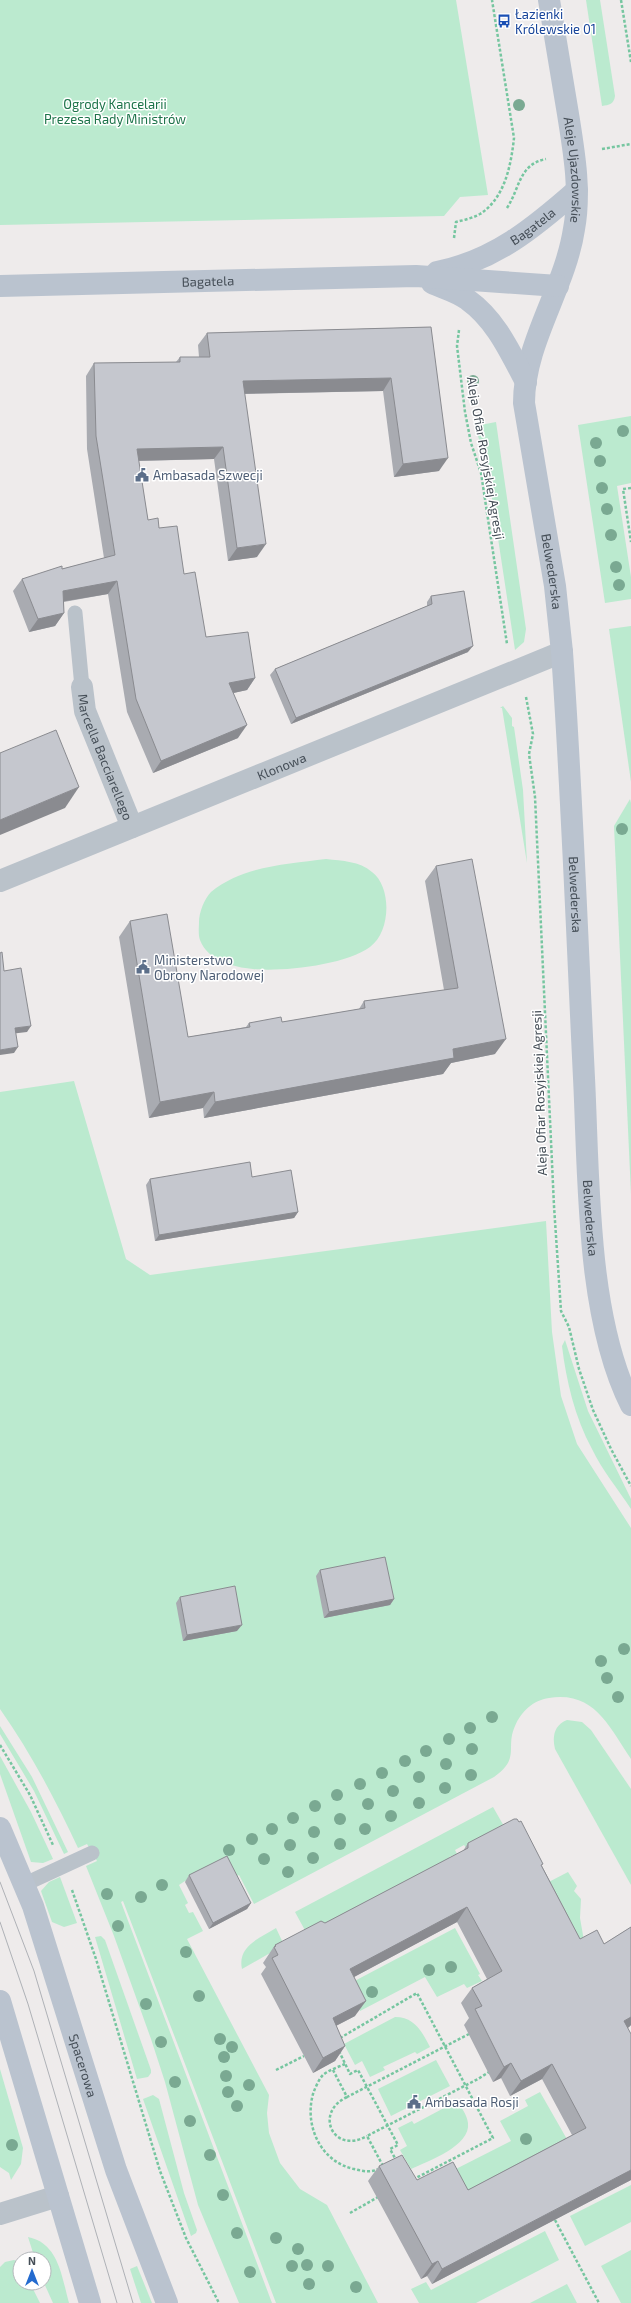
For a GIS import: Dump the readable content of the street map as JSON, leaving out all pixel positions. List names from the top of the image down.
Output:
{
  "streets": {
    "street": [
      "Aleje Ujazdowskie",
      "Bagatela",
      "Belwederska",
      "Marcella Bacciarellego",
      "Klonowa",
      "Spacerowa"
    ],
    "path": ["Aleja Ofiar Rosyjskiej Agresji"]
  },
  "crossings": [
    ["Aleje Ujazdowskie", "Bagatela"],
    ["Aleje Ujazdowskie", "Belwederska"],
    ["Belwederska", "Klonowa"],
    ["Marcella Bacciarellego", "Klonowa"]
  ],
  "parks": ["Ogrody Kancelarii Prezesa Rady Ministrów"],
  "places": {
    "bus stop": ["Łazienki Królewskie 01"],
    "public building": ["Ambasada Szwecji", "Ministerstwo Obrony Narodowej", "Ambasada Rosji"]
  },
  "north": "top"
}
